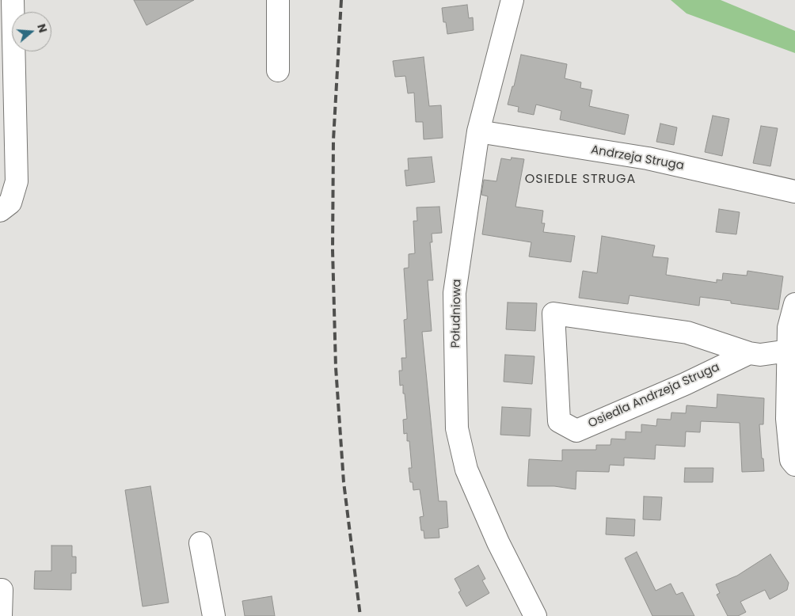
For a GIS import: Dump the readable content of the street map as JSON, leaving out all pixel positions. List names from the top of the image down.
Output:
{
  "streets": {
    "street": ["Andrzeja Struga", "Południowa", "Osiedla Andrzeja Struga"]
  },
  "crossings": [
    ["Andrzeja Struga", "Południowa"]
  ],
  "districts": ["OSIEDLE STRUGA"],
  "north": "right"
}
